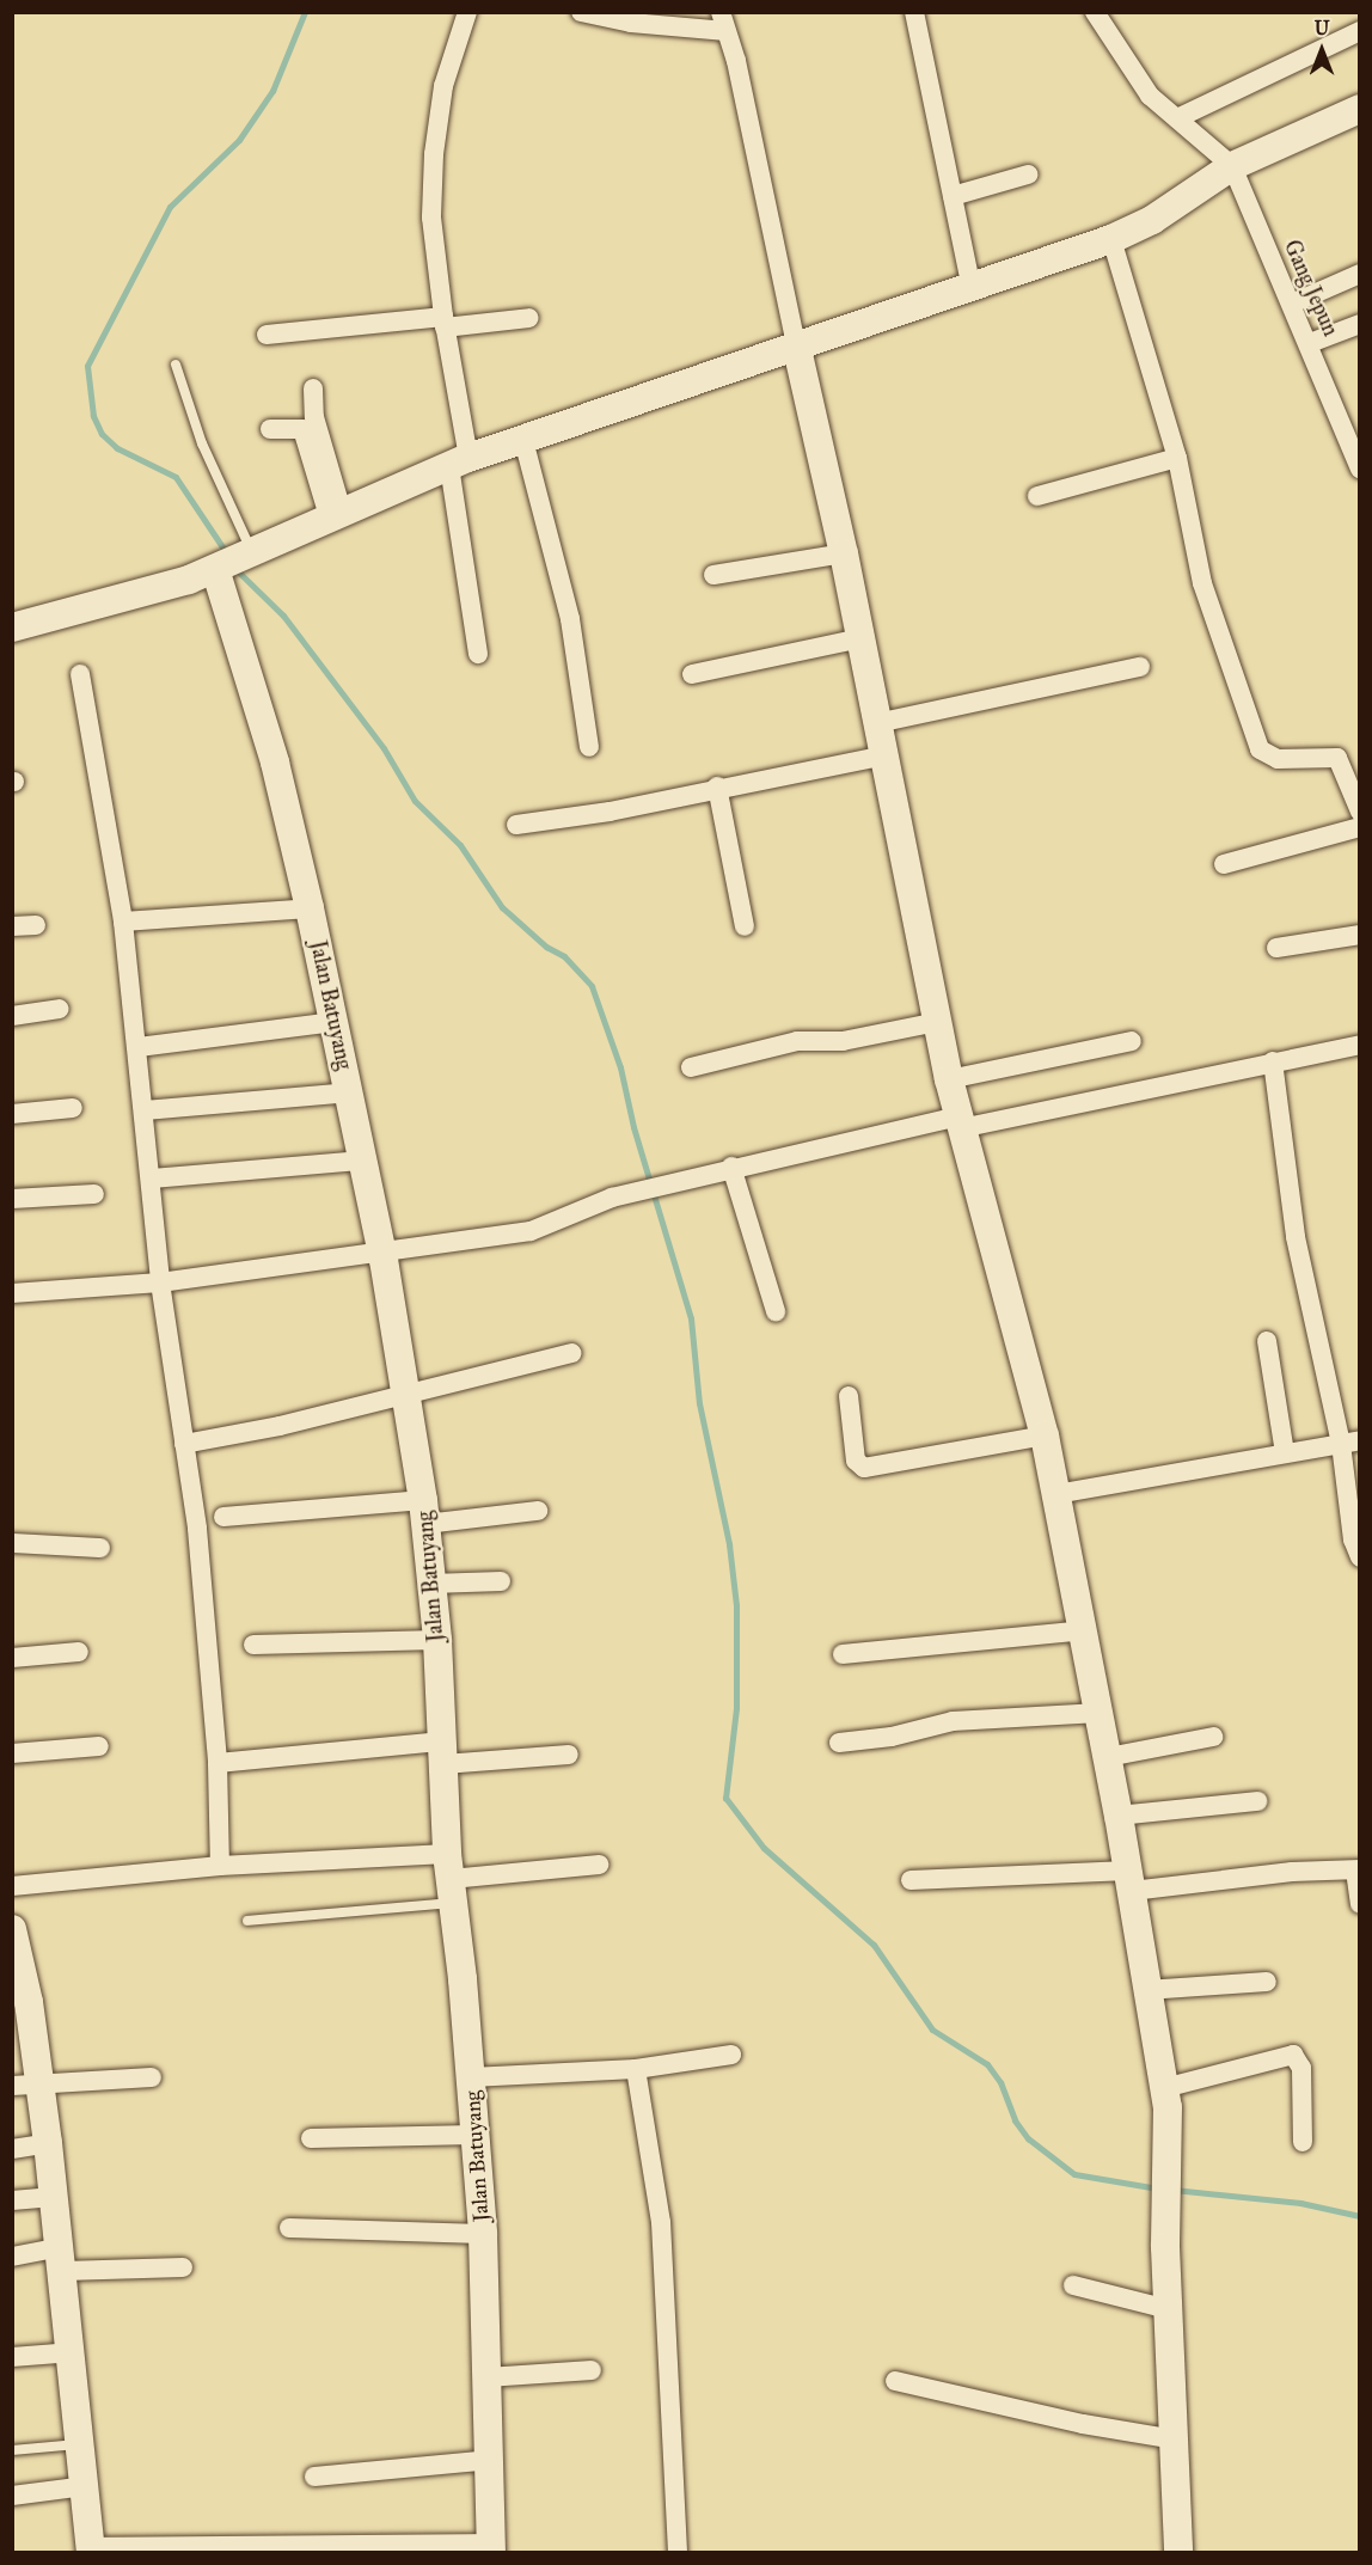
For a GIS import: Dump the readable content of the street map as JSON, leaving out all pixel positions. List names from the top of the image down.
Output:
{
  "streets": {
    "street": ["Gang Jepun", "Jalan Batuyang"]
  },
  "north": "top"
}
